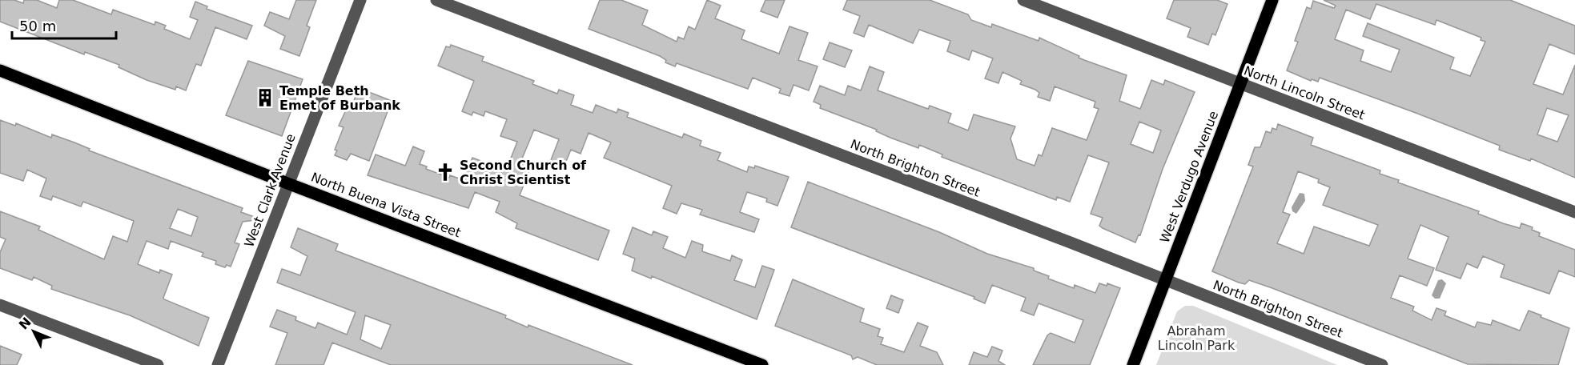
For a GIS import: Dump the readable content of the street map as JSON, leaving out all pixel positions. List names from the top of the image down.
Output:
{
  "streets": {
    "main road": ["West Verdugo Avenue", "North Buena Vista Street"],
    "street": ["North Lincoln Street", "North Brighton Street", "West Clark Avenue"]
  },
  "crossings": [
    ["North Lincoln Street", "West Verdugo Avenue"],
    ["North Brighton Street", "West Verdugo Avenue"],
    ["West Clark Avenue", "North Buena Vista Street"]
  ],
  "parks": ["Abraham Lincoln Park"],
  "places": {
    "building": ["Temple Beth Emet of Burbank"],
    "church": ["Second Church of Christ Scientist"]
  },
  "scale_bar": "50 m",
  "north": "top left"
}
